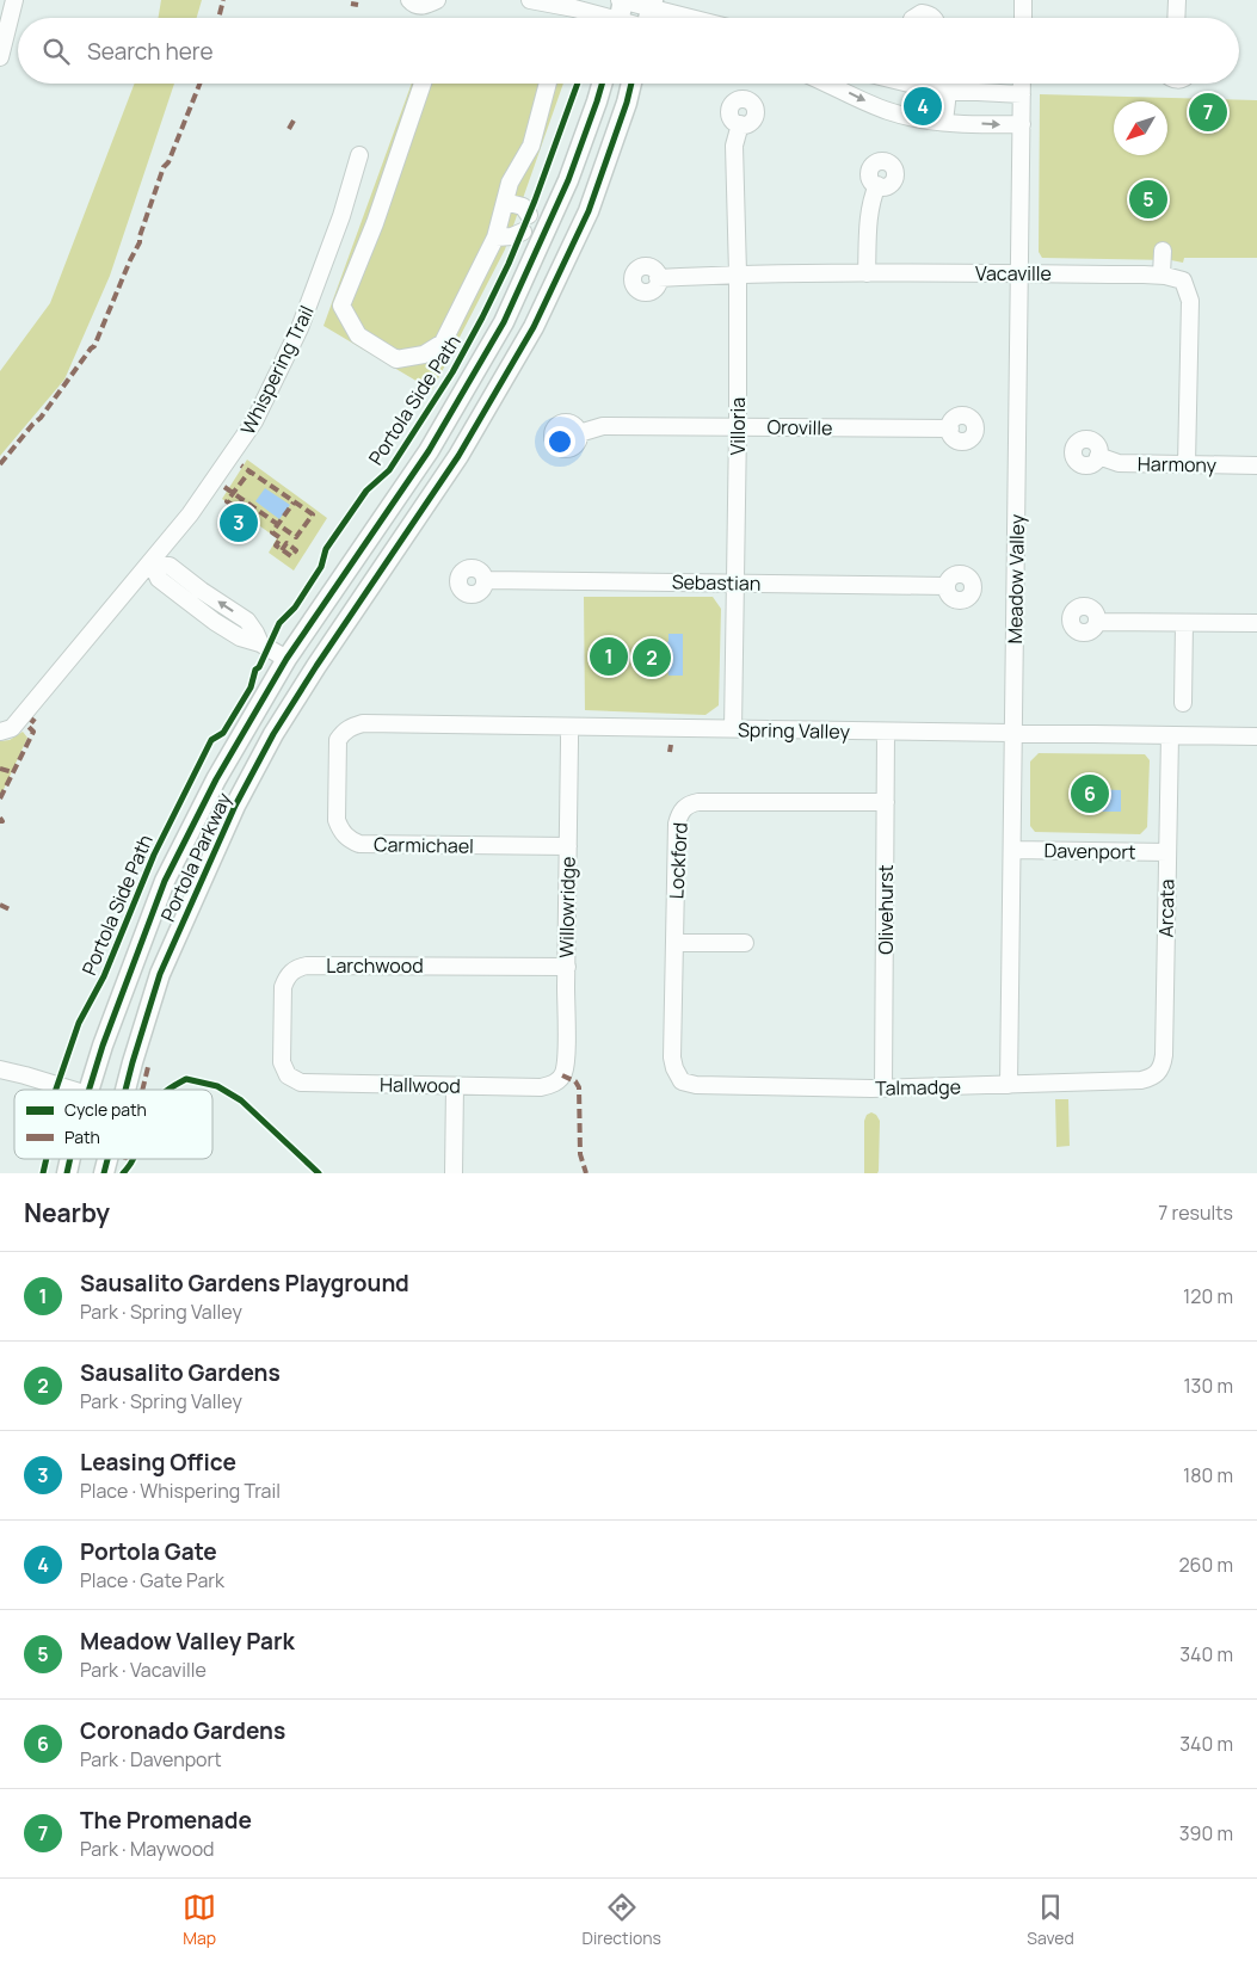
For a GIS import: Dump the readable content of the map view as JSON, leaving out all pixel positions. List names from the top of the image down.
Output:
{
  "streets": {
    "main road": ["Portola Parkway"],
    "street": [
      "Vacaville",
      "Whispering Trail",
      "Villoria",
      "Oroville",
      "Harmony",
      "Meadow Valley",
      "Sebastian",
      "Spring Valley",
      "Carmichael",
      "Davenport",
      "Lockford",
      "Willowridge",
      "Arcata",
      "Olivehurst",
      "Larchwood",
      "Hallwood",
      "Talmadge"
    ],
    "cycle path": ["Portola Side Path"]
  },
  "crossings": [
    ["Vacaville", "Villoria"],
    ["Vacaville", "Harmony"],
    ["Vacaville", "Meadow Valley"],
    ["Villoria", "Oroville"],
    ["Villoria", "Sebastian"],
    ["Villoria", "Spring Valley"],
    ["Meadow Valley", "Spring Valley"],
    ["Meadow Valley", "Davenport"],
    ["Meadow Valley", "Talmadge"],
    ["Spring Valley", "Carmichael"],
    ["Spring Valley", "Willowridge"],
    ["Spring Valley", "Arcata"],
    ["Spring Valley", "Olivehurst"],
    ["Carmichael", "Willowridge"],
    ["Davenport", "Arcata"],
    ["Lockford", "Olivehurst"],
    ["Lockford", "Talmadge"],
    ["Willowridge", "Larchwood"],
    ["Willowridge", "Hallwood"],
    ["Arcata", "Talmadge"],
    ["Olivehurst", "Talmadge"],
    ["Larchwood", "Hallwood"]
  ],
  "legend": ["Cycle path", "Path"],
  "north": "bottom left",
  "page": {
    "search": "Search here",
    "pins": [
      "4",
      "7",
      "5",
      "3",
      "1",
      "2",
      "6"
    ],
    "heading": ["Nearby", "7 results"],
    "list": [
      {
        "mark": "1",
        "name": "Sausalito Gardens Playground",
        "note": "Park · Spring Valley",
        "value": "120 m"
      },
      {
        "mark": "2",
        "name": "Sausalito Gardens",
        "note": "Park · Spring Valley",
        "value": "130 m"
      },
      {
        "mark": "3",
        "name": "Leasing Office",
        "note": "Place · Whispering Trail",
        "value": "180 m"
      },
      {
        "mark": "4",
        "name": "Portola Gate",
        "note": "Place · Gate Park",
        "value": "260 m"
      },
      {
        "mark": "5",
        "name": "Meadow Valley Park",
        "note": "Park · Vacaville",
        "value": "340 m"
      },
      {
        "mark": "6",
        "name": "Coronado Gardens",
        "note": "Park · Davenport",
        "value": "340 m"
      },
      {
        "mark": "7",
        "name": "The Promenade",
        "note": "Park · Maywood",
        "value": "390 m"
      }
    ],
    "nav": ["Map", "Directions", "Saved"]
  }
}
